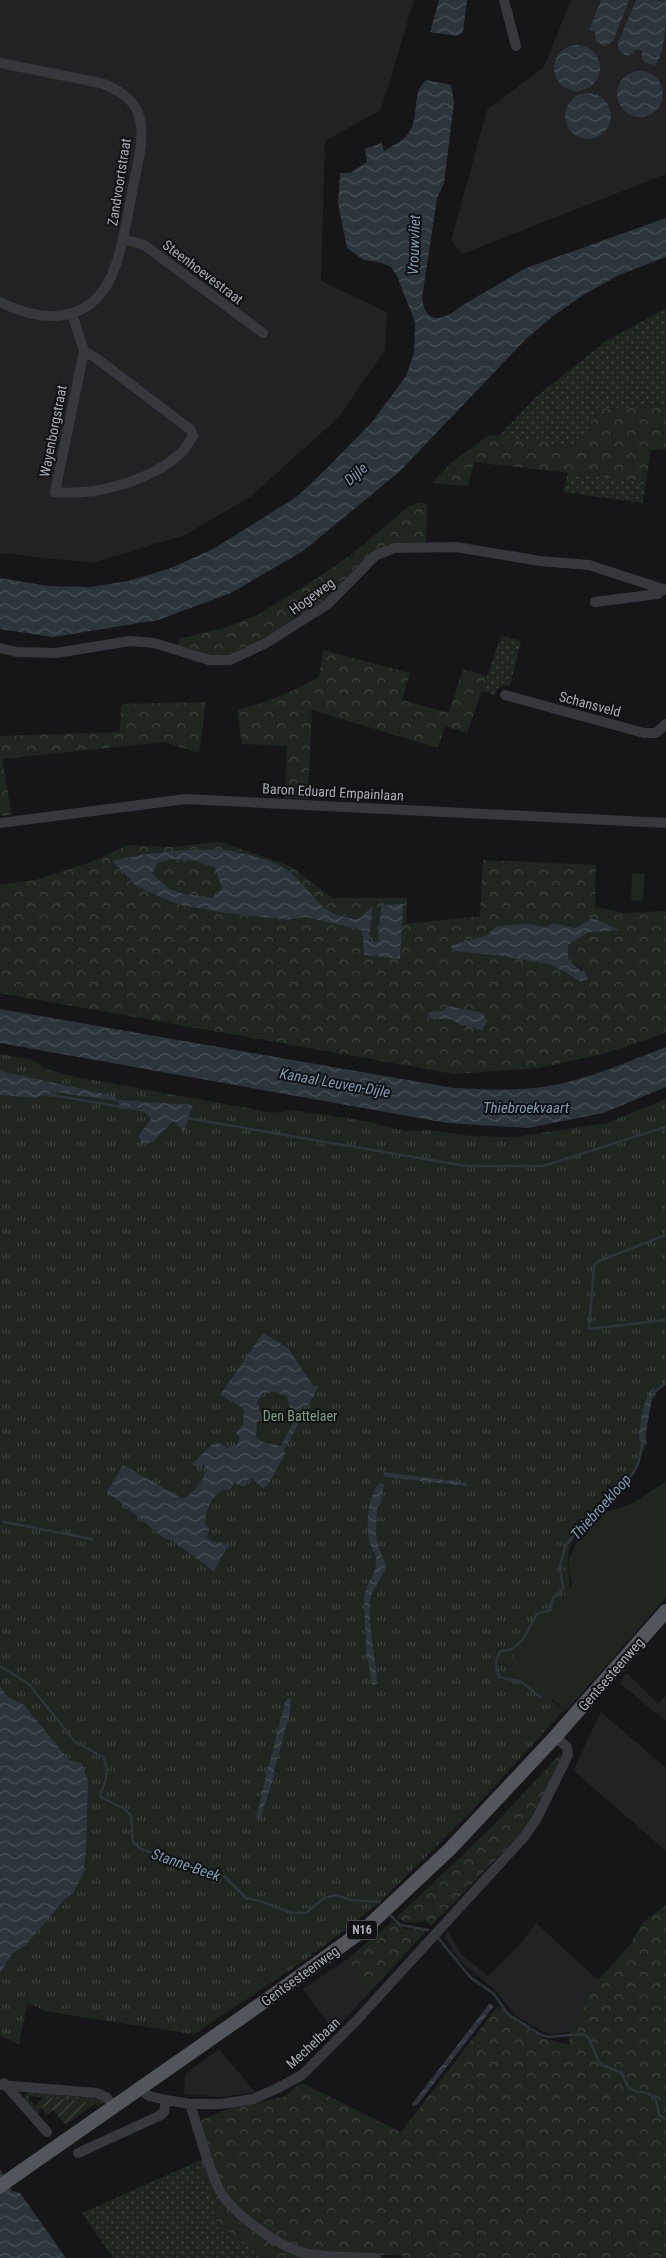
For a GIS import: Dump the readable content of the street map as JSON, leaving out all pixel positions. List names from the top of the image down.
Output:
{
  "streets": {
    "main road": ["Gentsesteenweg", "N16"],
    "street": [
      "Zandvoortstraat",
      "Steenhoevestraat",
      "Wayenborgstraat",
      "Hogeweg",
      "Schansveld",
      "Baron Eduard Empainlaan",
      "Mechelbaan"
    ]
  },
  "crossings": [
    ["Zandvoortstraat", "Steenhoevestraat"],
    ["Zandvoortstraat", "Wayenborgstraat"],
    ["Gentsesteenweg", "Mechelbaan"]
  ],
  "water": [
    "Vrouwvliet",
    "Dijle",
    "Kanaal Leuven-Dijle",
    "Thiebroekvaart",
    "Thiebroekloop",
    "Stanne-Beek"
  ],
  "parks": ["Den Battelaer"]
}
